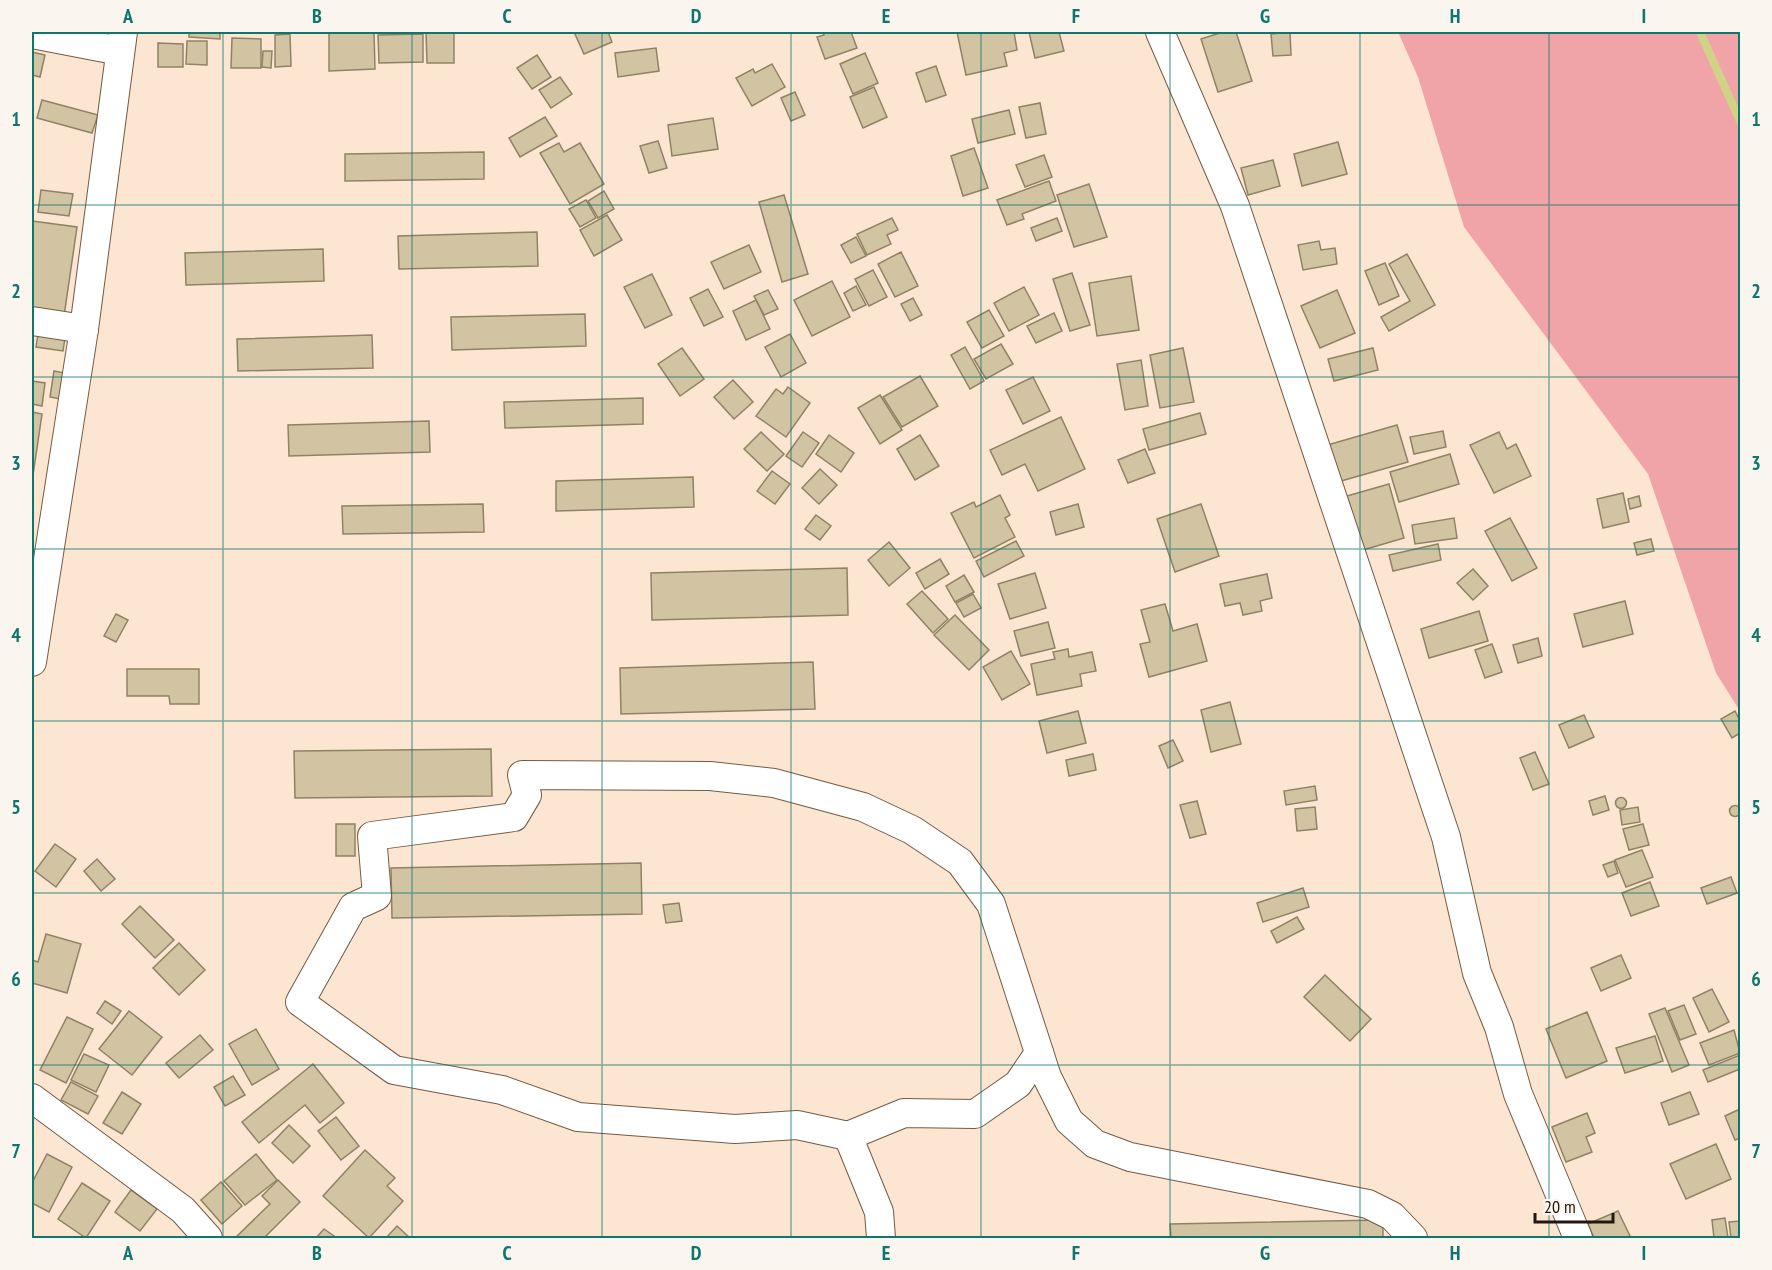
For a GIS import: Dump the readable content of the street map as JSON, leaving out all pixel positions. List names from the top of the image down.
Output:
{
  "scale_bar": "20 m",
  "grid": {
    "columns": [
      "A",
      "B",
      "C",
      "D",
      "E",
      "F",
      "G",
      "H",
      "I"
    ],
    "rows": [
      "1",
      "2",
      "3",
      "4",
      "5",
      "6",
      "7"
    ]
  }
}
